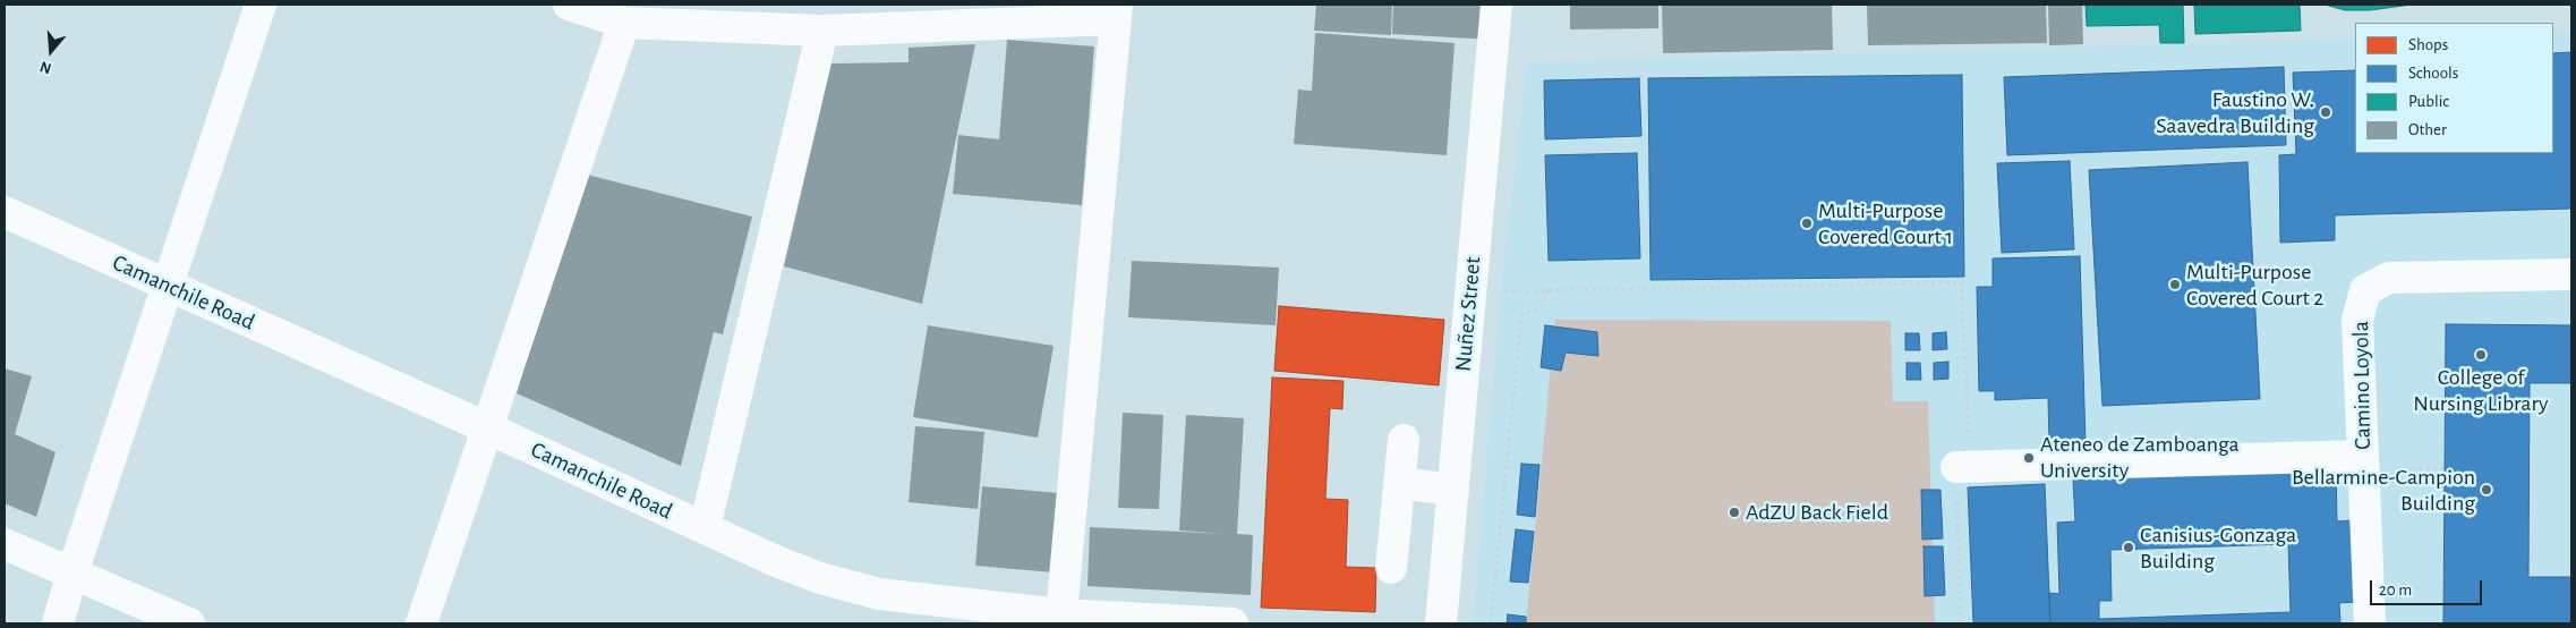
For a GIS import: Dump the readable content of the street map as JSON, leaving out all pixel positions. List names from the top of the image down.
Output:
{
  "streets": {
    "street": ["Camanchile Road", "Nuñez Street", "Camino Loyola"]
  },
  "places": [
    "Faustino W. Saavedra Building",
    "Multi-Purpose Covered Court 1",
    "Multi-Purpose Covered Court 2",
    "College of Nursing Library",
    "Ateneo de Zamboanga University",
    "Bellarmine-Campion Building",
    "AdZU Back Field",
    "Canisius-Gonzaga Building"
  ],
  "legend": [
    "Shops",
    "Schools",
    "Public",
    "Other"
  ],
  "scale_bar": "20 m",
  "north": "bottom"
}
